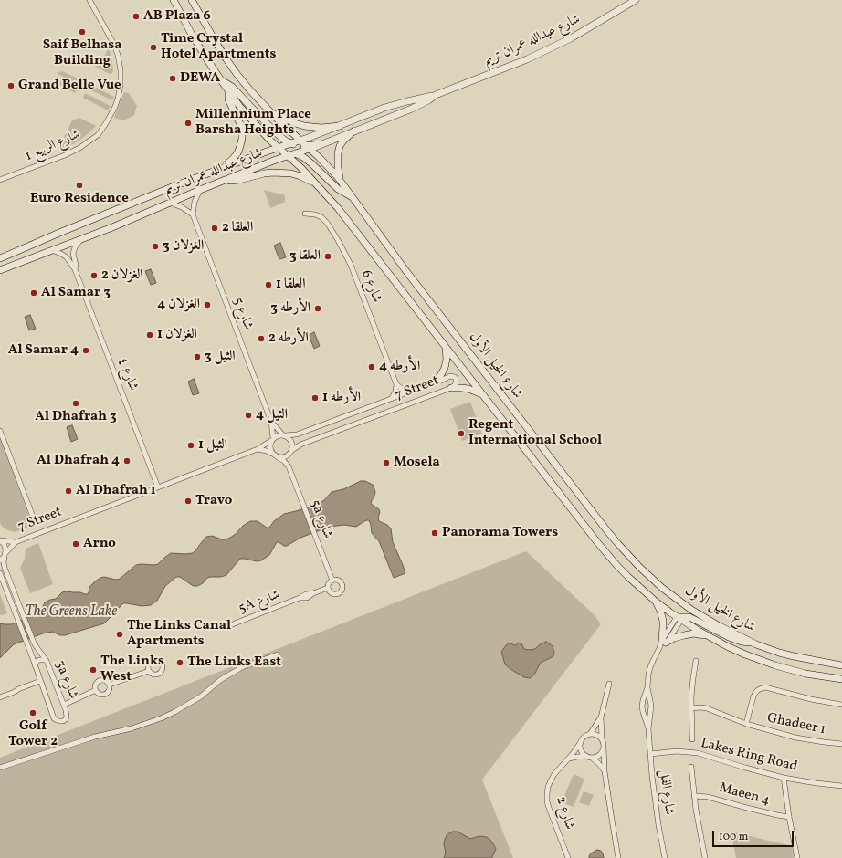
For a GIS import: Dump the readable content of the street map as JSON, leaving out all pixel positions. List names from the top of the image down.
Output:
{
  "streets": {
    "main road": ["شارع عبدالله عمران تريم", "شارع الخيل الأول"],
    "street": [
      "شارع الربيع 1",
      "شارع 6",
      "شارع 5",
      "شارع ٤",
      "7 Street",
      "5a شارع",
      "5A شارع",
      "3a شارع",
      "Ghadeer 1",
      "Lakes Ring Road",
      "شارع الفل",
      "Maeen 4",
      "شارع 2"
    ]
  },
  "crossings": [
    ["شارع عبدالله عمران تريم", "شارع الخيل الأول"],
    ["شارع عبدالله عمران تريم", "شارع ٤"],
    ["شارع 5", "7 Street"],
    ["شارع 5", "5a شارع"],
    ["شارع الخيل الأول", "شارع الفل"],
    ["شارع ٤", "7 Street"],
    ["7 Street", "5a شارع"],
    ["5a شارع", "5A شارع"],
    ["Lakes Ring Road", "شارع الفل"],
    ["Lakes Ring Road", "Maeen 4"]
  ],
  "water": ["The Greens Lake"],
  "places": [
    "AB Plaza 6",
    "Saif Belhasa Building",
    "Time Crystal Hotel Apartments",
    "DEWA",
    "Grand Belle Vue",
    "Millennium Place Barsha Heights",
    "Euro Residence",
    "العلقا 2",
    "الغزلان 3",
    "العلقا 3",
    "الغزلان 2",
    "العلقا 1",
    "Al Samar 3",
    "الغزلان 4",
    "الأرطه 3",
    "الغزلان 1",
    "الأرطه 2",
    "Al Samar 4",
    "الثيل 3",
    "الأرطه 4",
    "الأرطه 1",
    "Al Dhafrah 3",
    "الثيل 4",
    "Regent International School",
    "الثيل 1",
    "Al Dhafrah 4",
    "Mosela",
    "Al Dhafrah 1",
    "Travo",
    "Panorama Towers",
    "Arno",
    "The Links Canal Apartments",
    "The Links East",
    "The Links West",
    "Golf Tower 2"
  ],
  "scale_bar": "100 m"
}
